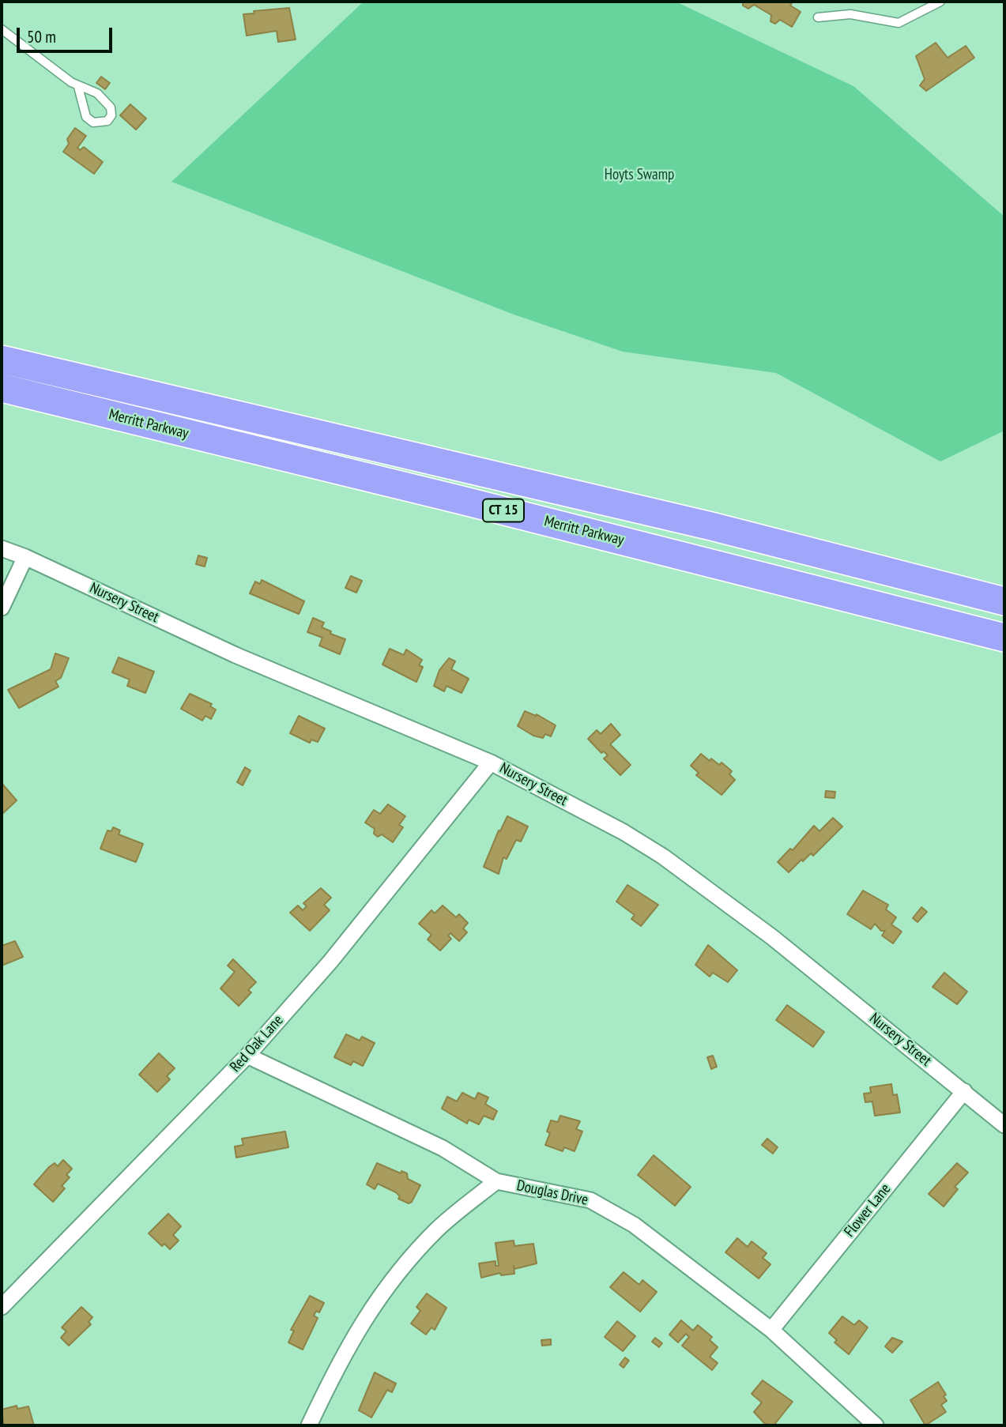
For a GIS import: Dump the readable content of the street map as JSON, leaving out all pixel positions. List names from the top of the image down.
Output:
{
  "streets": {
    "highway": ["Merritt Parkway", "CT 15"],
    "street": [
      "Nursery Street",
      "Red Oak Lane",
      "Douglas Drive",
      "Flower Lane"
    ]
  },
  "crossings": [
    ["Nursery Street", "Red Oak Lane"],
    ["Nursery Street", "Flower Lane"],
    ["Red Oak Lane", "Douglas Drive"],
    ["Douglas Drive", "Flower Lane"]
  ],
  "parks": ["Hoyts Swamp"],
  "scale_bar": "50 m"
}
